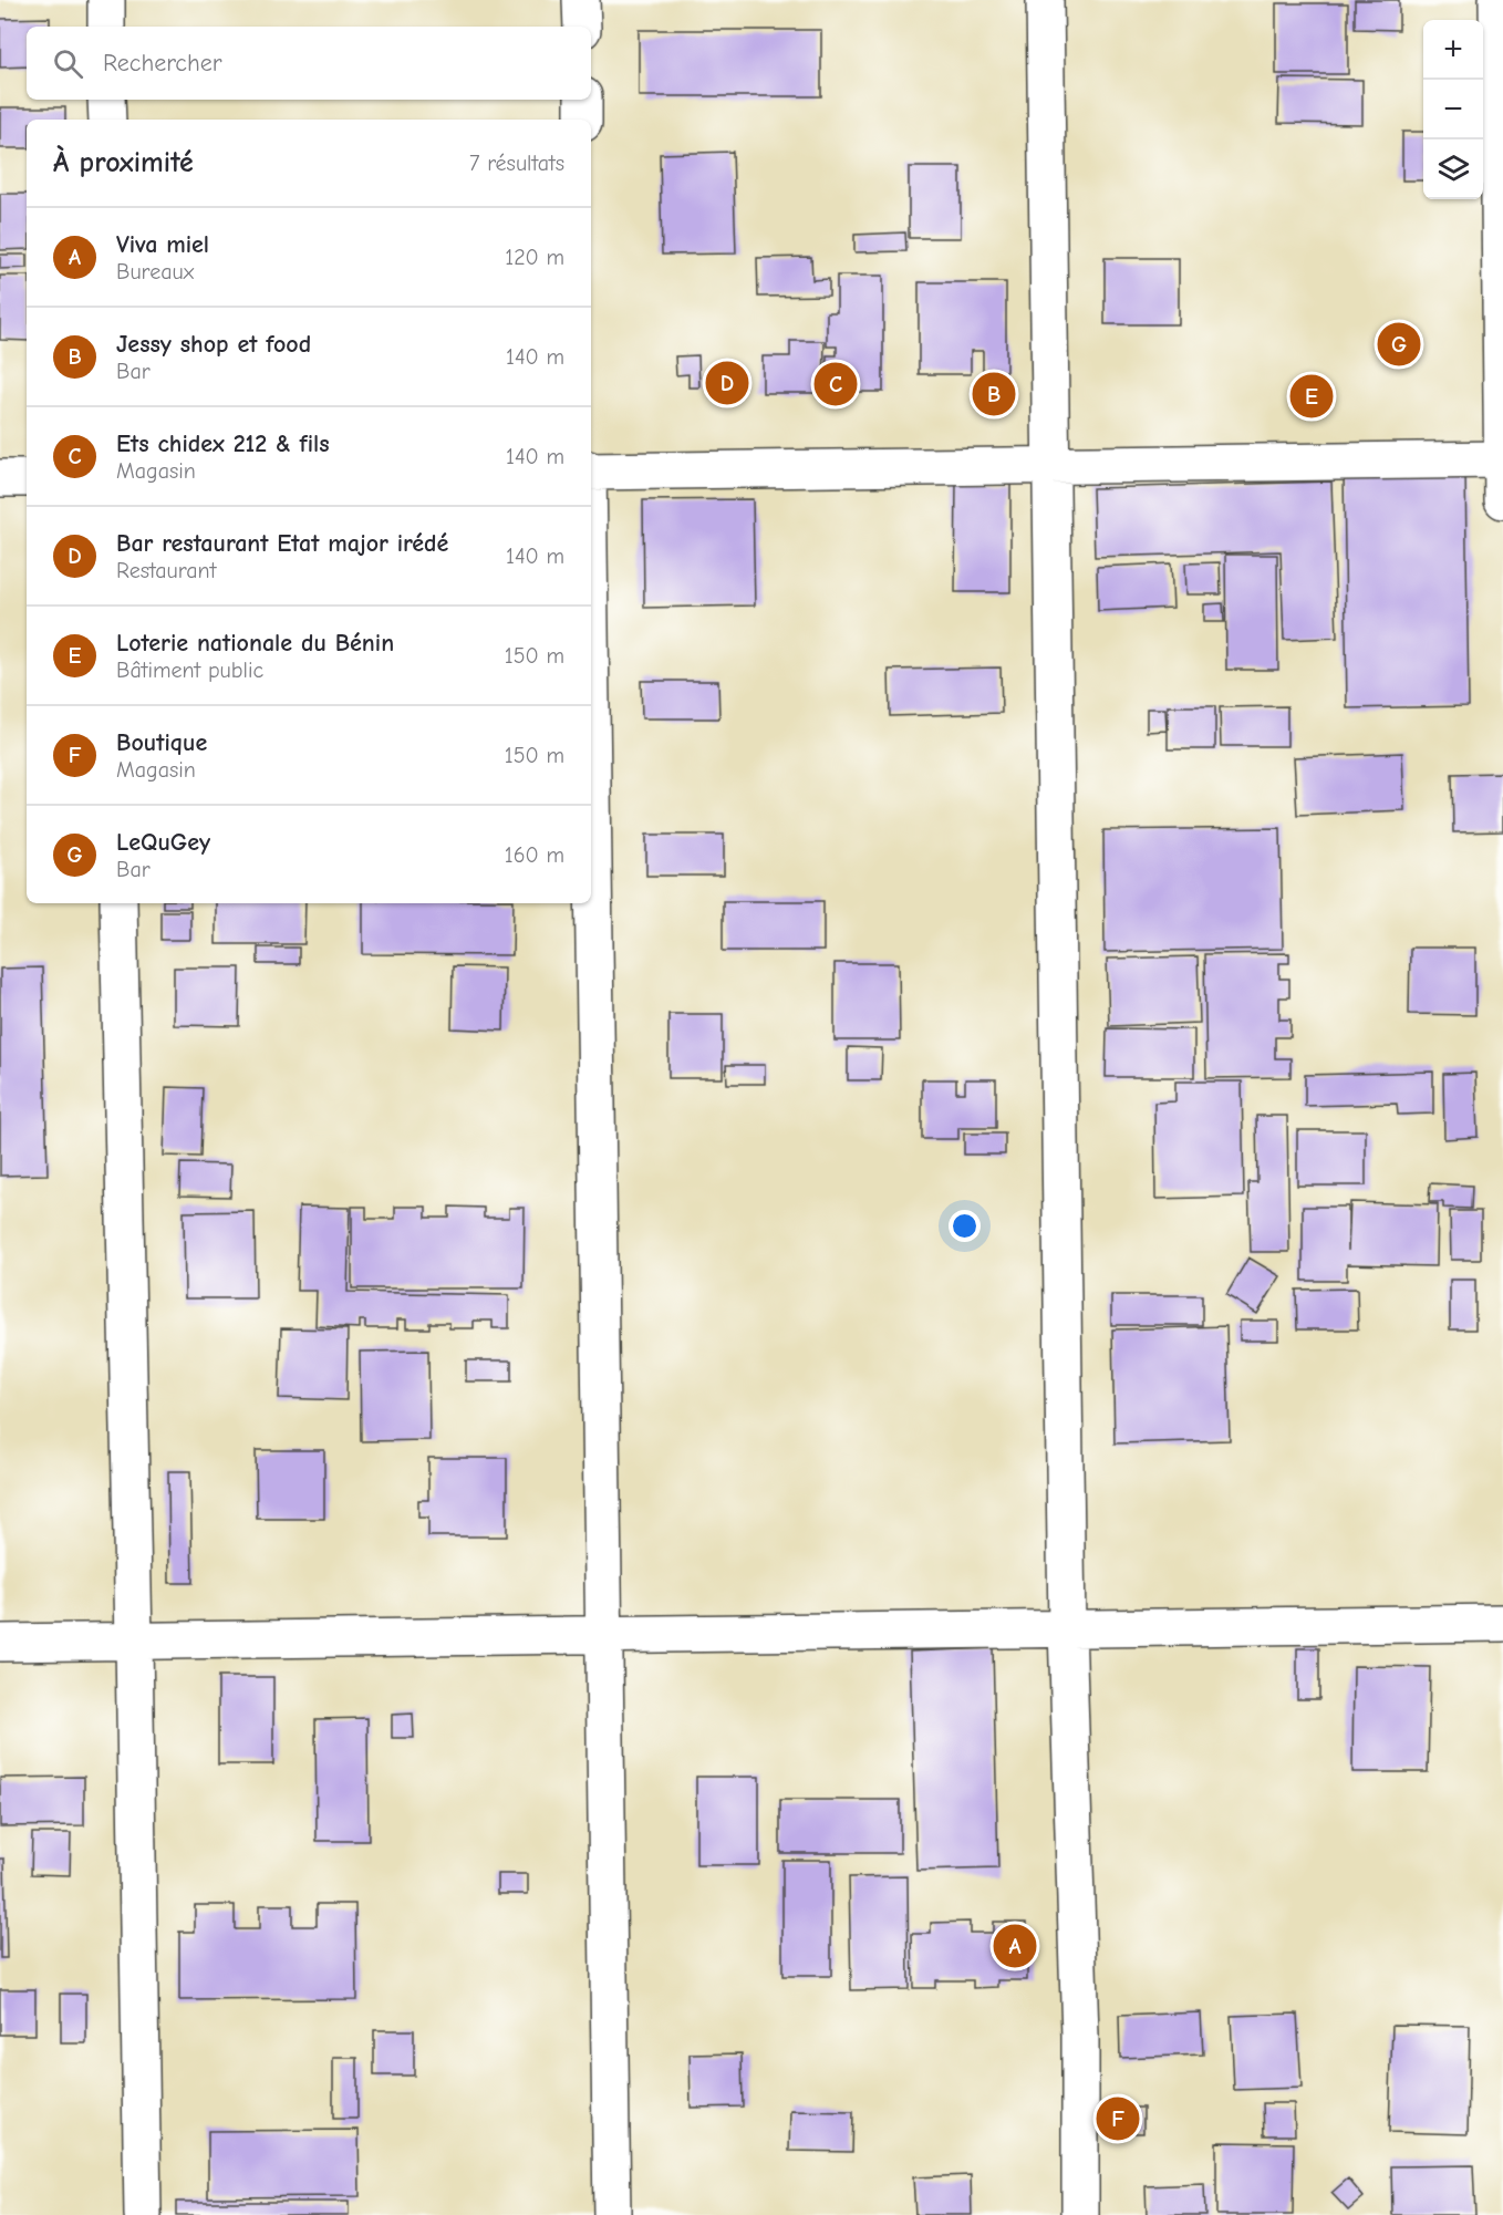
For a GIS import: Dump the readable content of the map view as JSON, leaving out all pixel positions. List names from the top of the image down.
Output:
{
  "page": {
    "map_buttons": ["+", "−"],
    "search": "Rechercher",
    "heading": ["À proximité", "7 résultats"],
    "list": [
      {
        "mark": "A",
        "name": "Viva miel",
        "note": "Bureaux",
        "value": "120 m"
      },
      {
        "mark": "B",
        "name": "Jessy shop et food",
        "note": "Bar",
        "value": "140 m"
      },
      {
        "mark": "C",
        "name": "Ets chidex 212 & fils",
        "note": "Magasin",
        "value": "140 m"
      },
      {
        "mark": "D",
        "name": "Bar restaurant Etat major irédé",
        "note": "Restaurant",
        "value": "140 m"
      },
      {
        "mark": "E",
        "name": "Loterie nationale du Bénin",
        "note": "Bâtiment public",
        "value": "150 m"
      },
      {
        "mark": "F",
        "name": "Boutique",
        "note": "Magasin",
        "value": "150 m"
      },
      {
        "mark": "G",
        "name": "LeQuGey",
        "note": "Bar",
        "value": "160 m"
      }
    ],
    "pins": [
      "G",
      "D",
      "C",
      "B",
      "E",
      "A",
      "F"
    ]
  }
}
